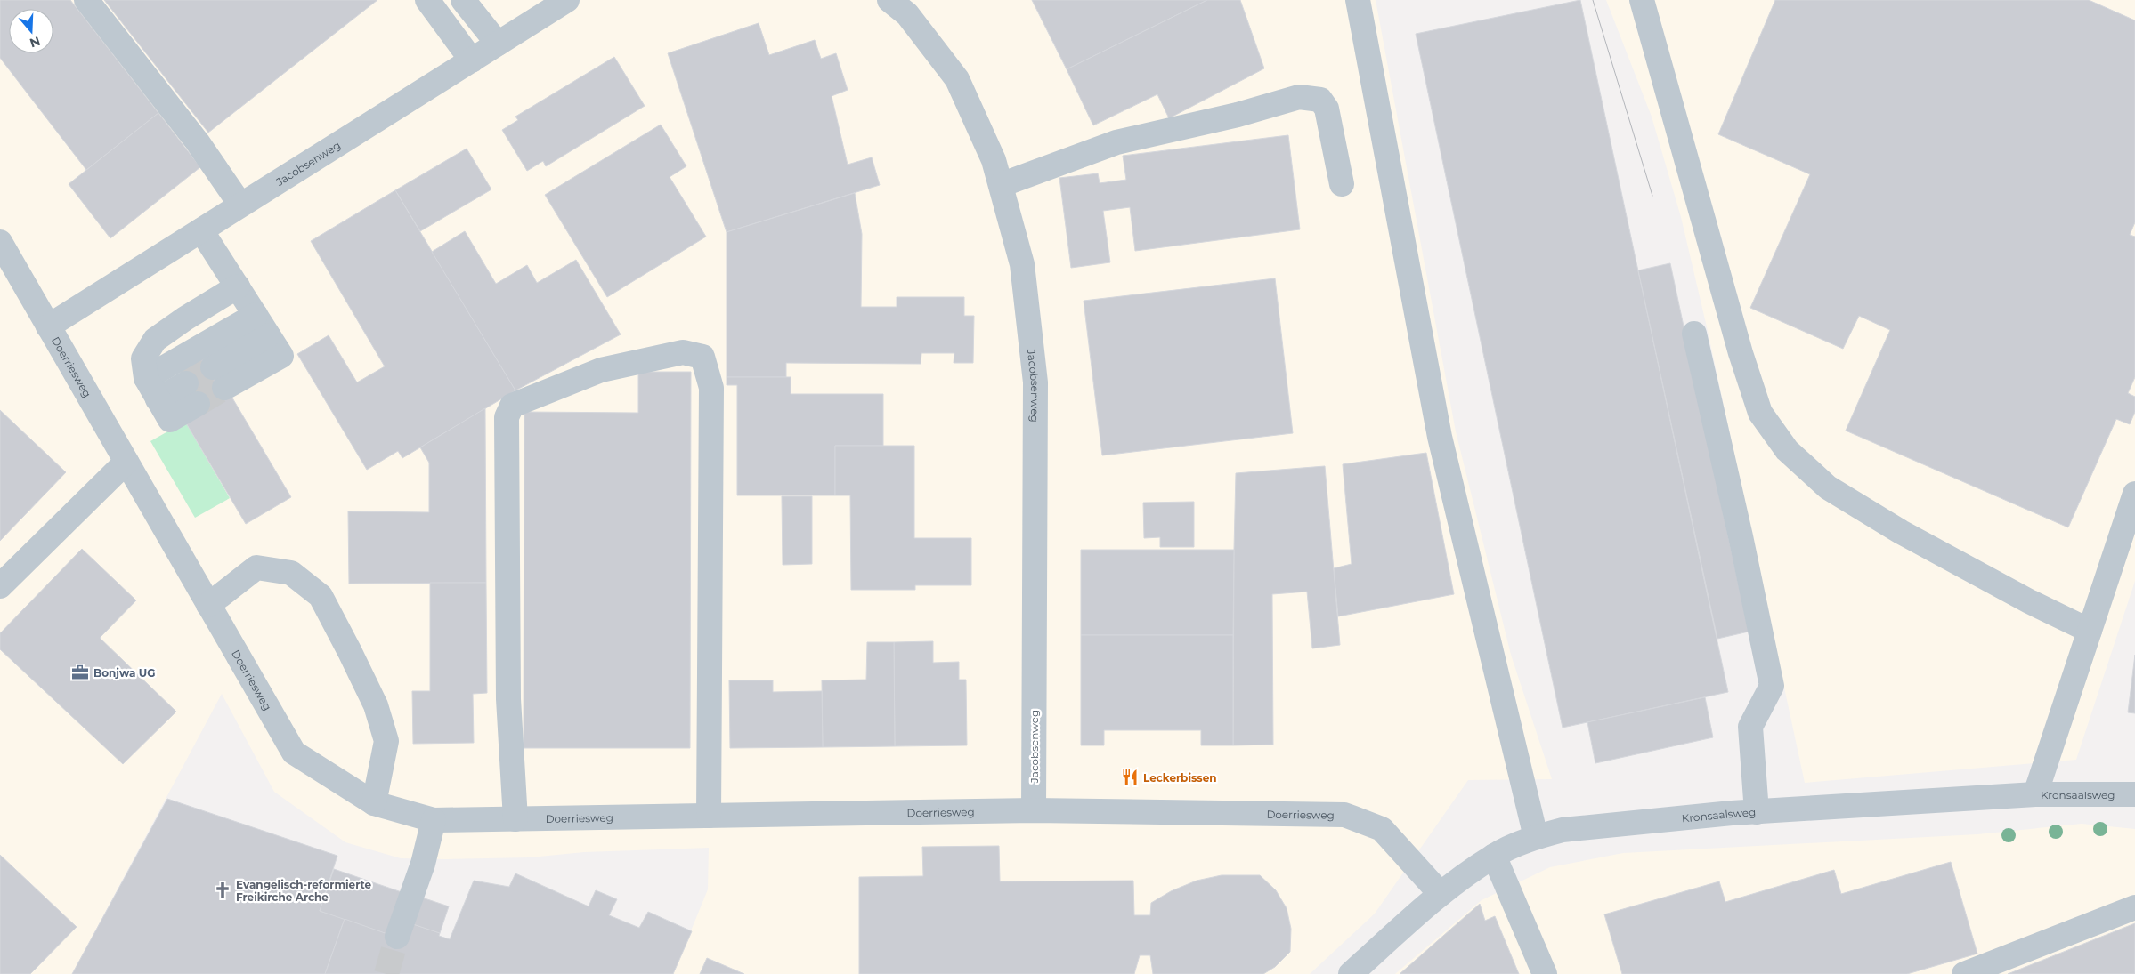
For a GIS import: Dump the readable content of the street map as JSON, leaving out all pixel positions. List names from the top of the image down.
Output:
{
  "streets": {
    "street": ["Jacobsenweg", "Doerriesweg", "Kronsaalsweg"]
  },
  "crossings": [
    ["Jacobsenweg", "Doerriesweg"],
    ["Doerriesweg", "Kronsaalsweg"]
  ],
  "places": {
    "office": ["Bonjwa UG"],
    "restaurant": ["Leckerbissen"],
    "church": ["Evangelisch-reformierte Freikirche Arche"]
  },
  "north": "bottom"
}
